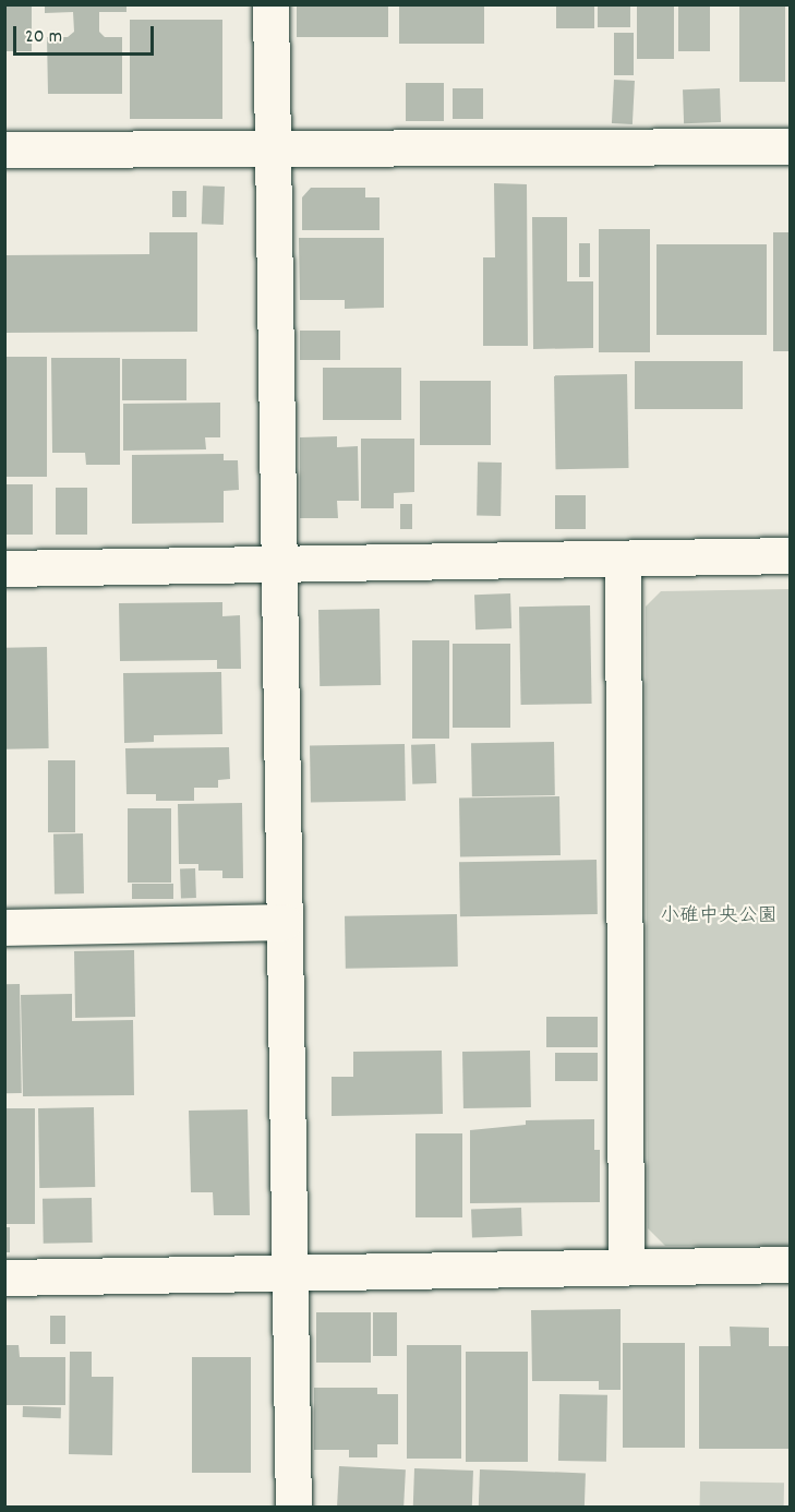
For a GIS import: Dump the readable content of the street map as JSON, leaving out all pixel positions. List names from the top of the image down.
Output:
{
  "parks": ["小碓中央公園"],
  "scale_bar": "20 m"
}
